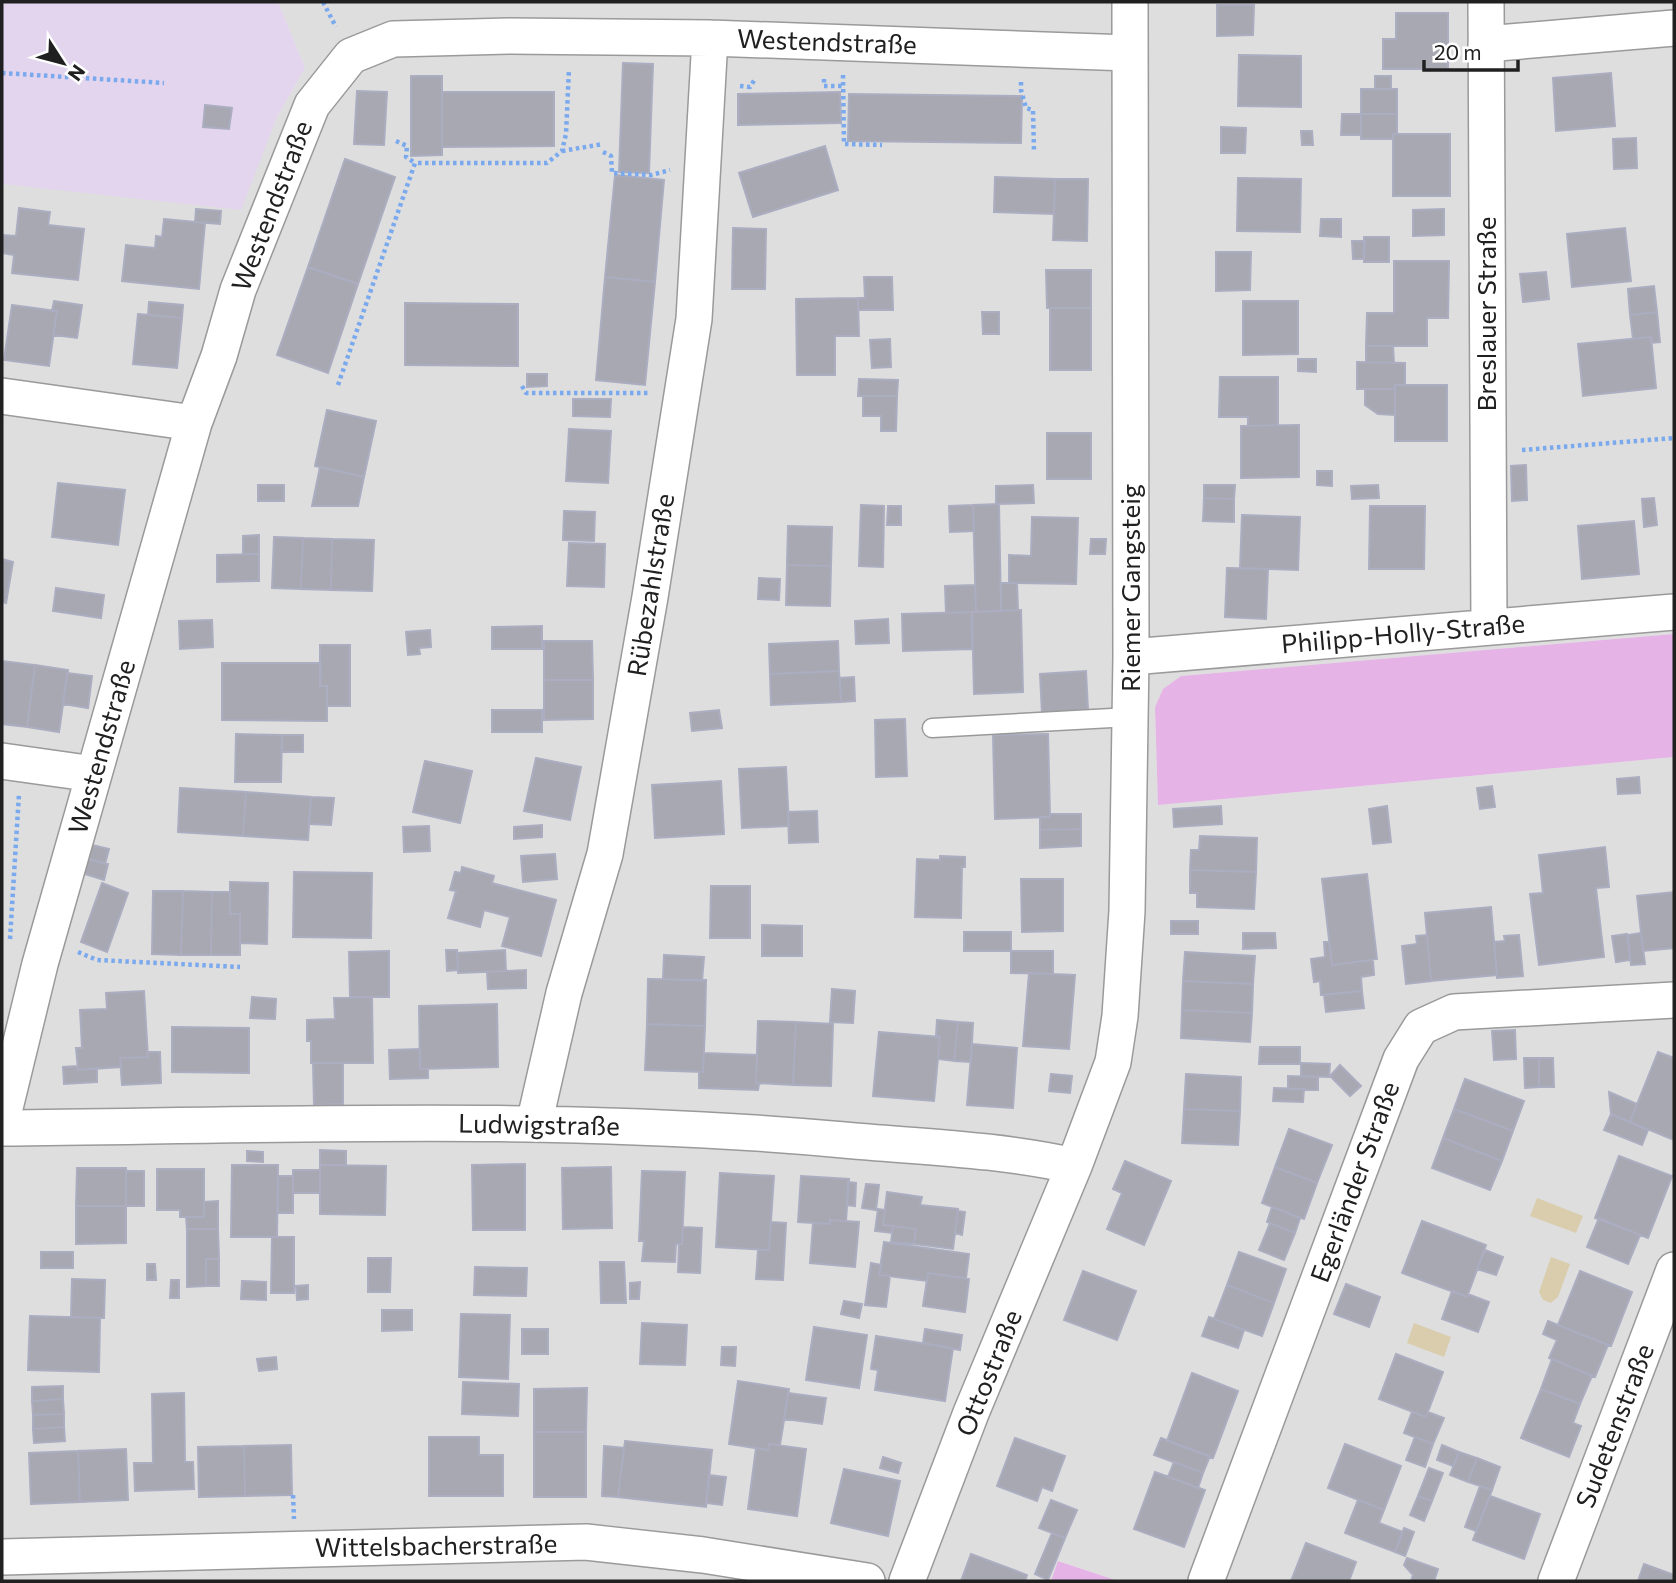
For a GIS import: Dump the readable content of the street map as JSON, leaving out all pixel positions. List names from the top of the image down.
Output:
{
  "streets": {
    "street": [
      "Westendstraße",
      "Breslauer Straße",
      "Rübezahlstraße",
      "Riemer Gangsteig",
      "Philipp-Holly-Straße",
      "Ludwigstraße",
      "Egerländer Straße",
      "Ottostraße",
      "Sudetenstraße",
      "Wittelsbacherstraße"
    ]
  },
  "crossings": [
    ["Westendstraße", "Rübezahlstraße"],
    ["Westendstraße", "Riemer Gangsteig"],
    ["Breslauer Straße", "Philipp-Holly-Straße"],
    ["Rübezahlstraße", "Ludwigstraße"],
    ["Riemer Gangsteig", "Philipp-Holly-Straße"],
    ["Riemer Gangsteig", "Ludwigstraße"],
    ["Riemer Gangsteig", "Ottostraße"],
    ["Ludwigstraße", "Ottostraße"]
  ],
  "scale_bar": "20 m",
  "north": "bottom right"
}
